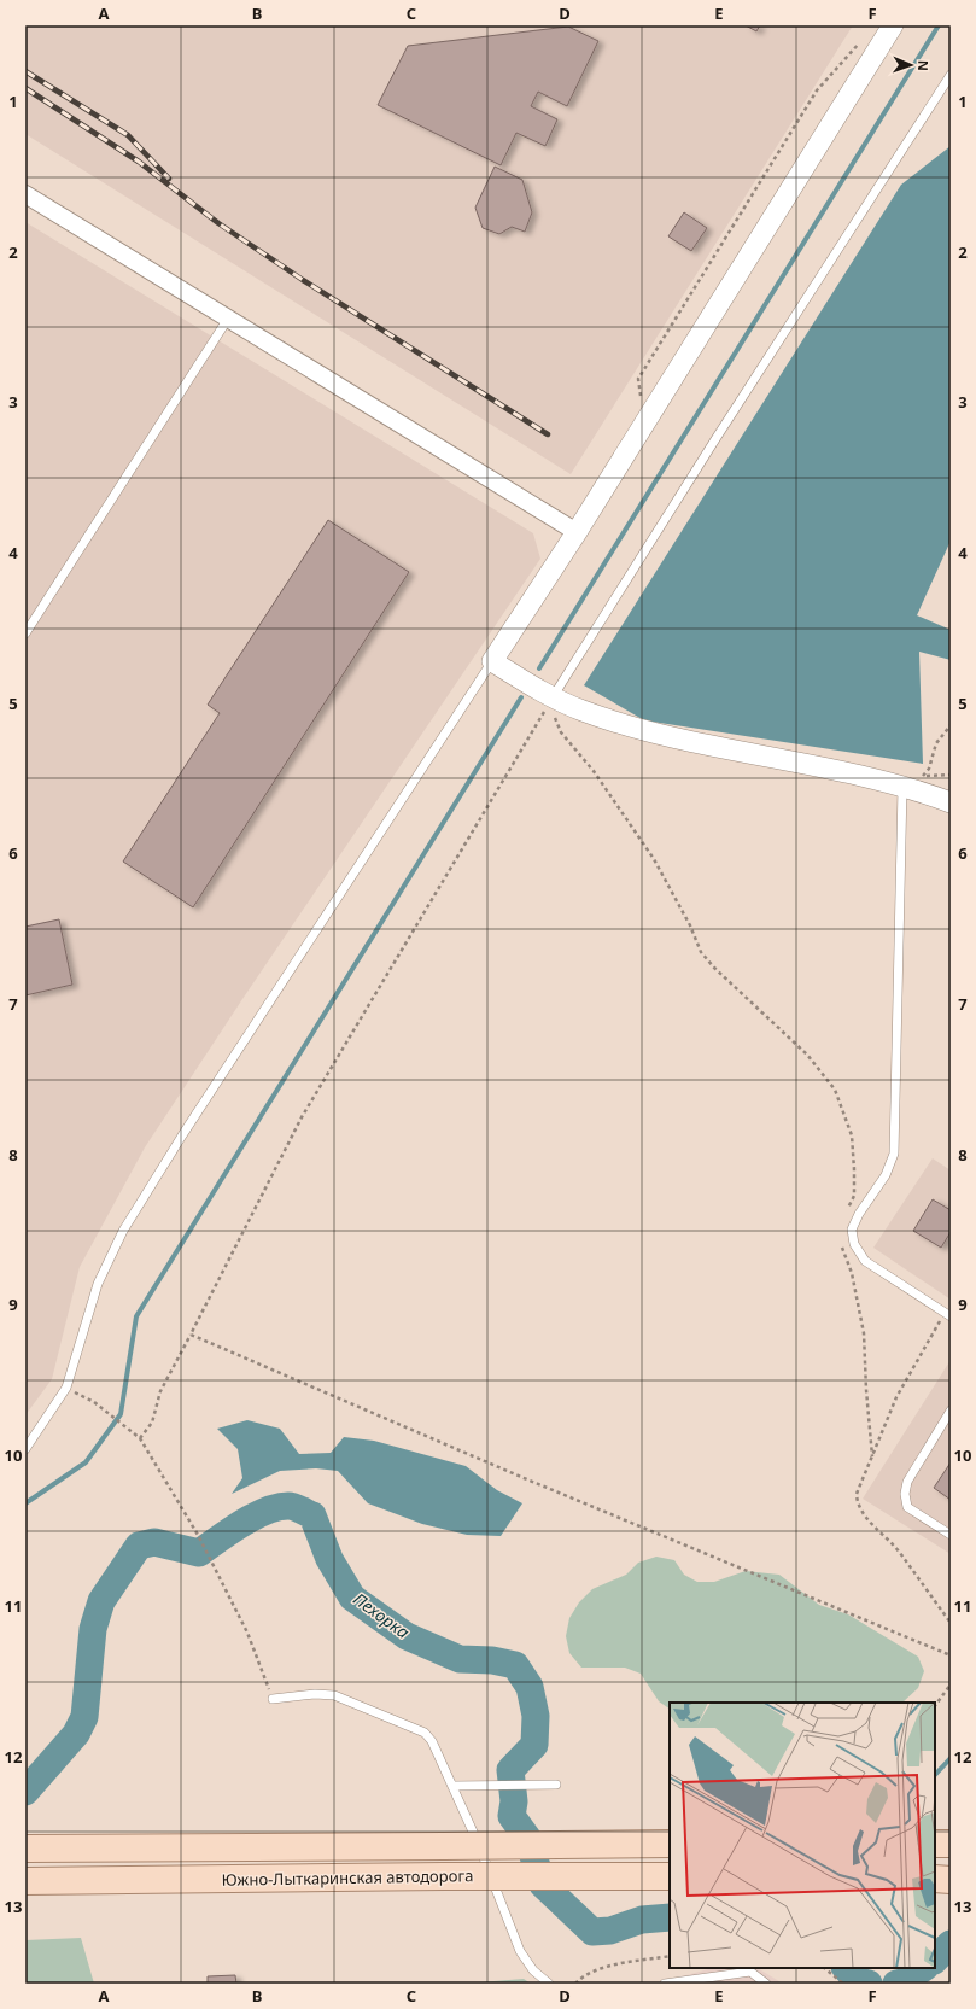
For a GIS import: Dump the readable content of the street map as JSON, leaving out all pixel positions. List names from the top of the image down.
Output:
{
  "streets": {
    "main road": ["Южно-Лыткаринская автодорога"]
  },
  "water": ["Пехорка"],
  "north": "right",
  "grid": {
    "columns": [
      "A",
      "B",
      "C",
      "D",
      "E",
      "F"
    ],
    "rows": [
      "1",
      "2",
      "3",
      "4",
      "5",
      "6",
      "7",
      "8",
      "9",
      "10",
      "11",
      "12",
      "13"
    ]
  }
}
